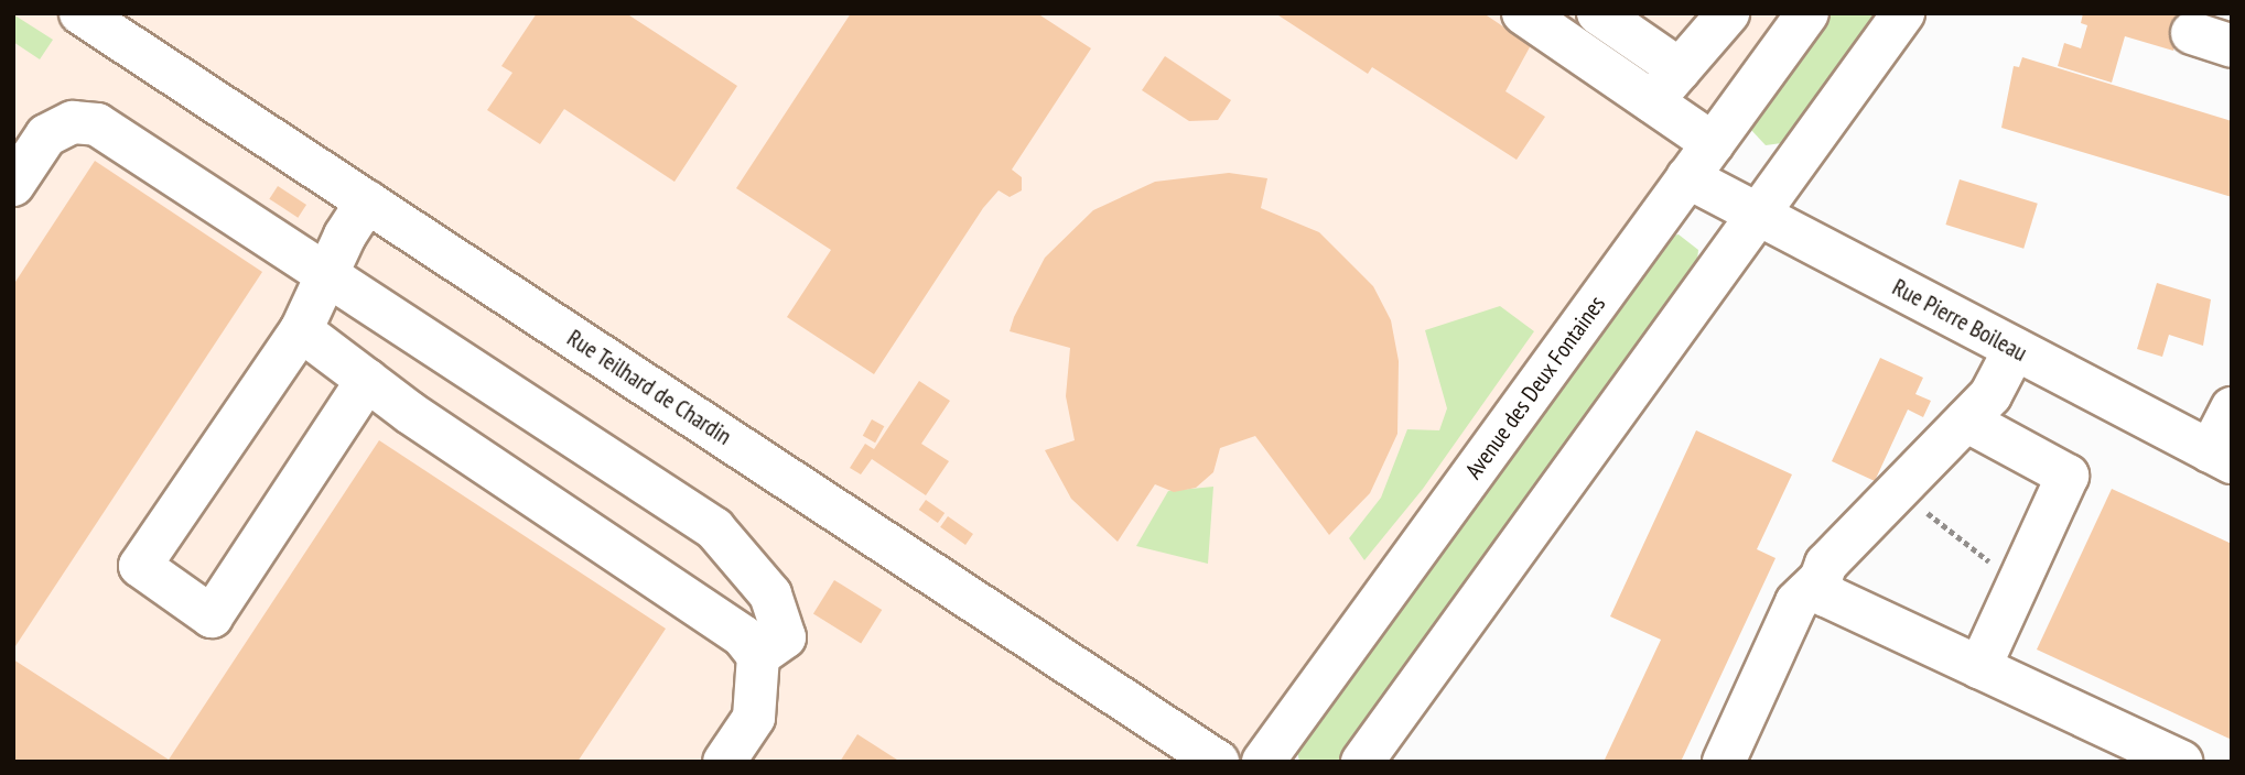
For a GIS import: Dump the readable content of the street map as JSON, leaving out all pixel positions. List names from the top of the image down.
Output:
{
  "streets": {
    "street": ["Rue Pierre Boileau", "Rue Teilhard de Chardin", "Avenue des Deux Fontaines"]
  },
  "crossings": [
    ["Rue Pierre Boileau", "Avenue des Deux Fontaines"]
  ]
}
